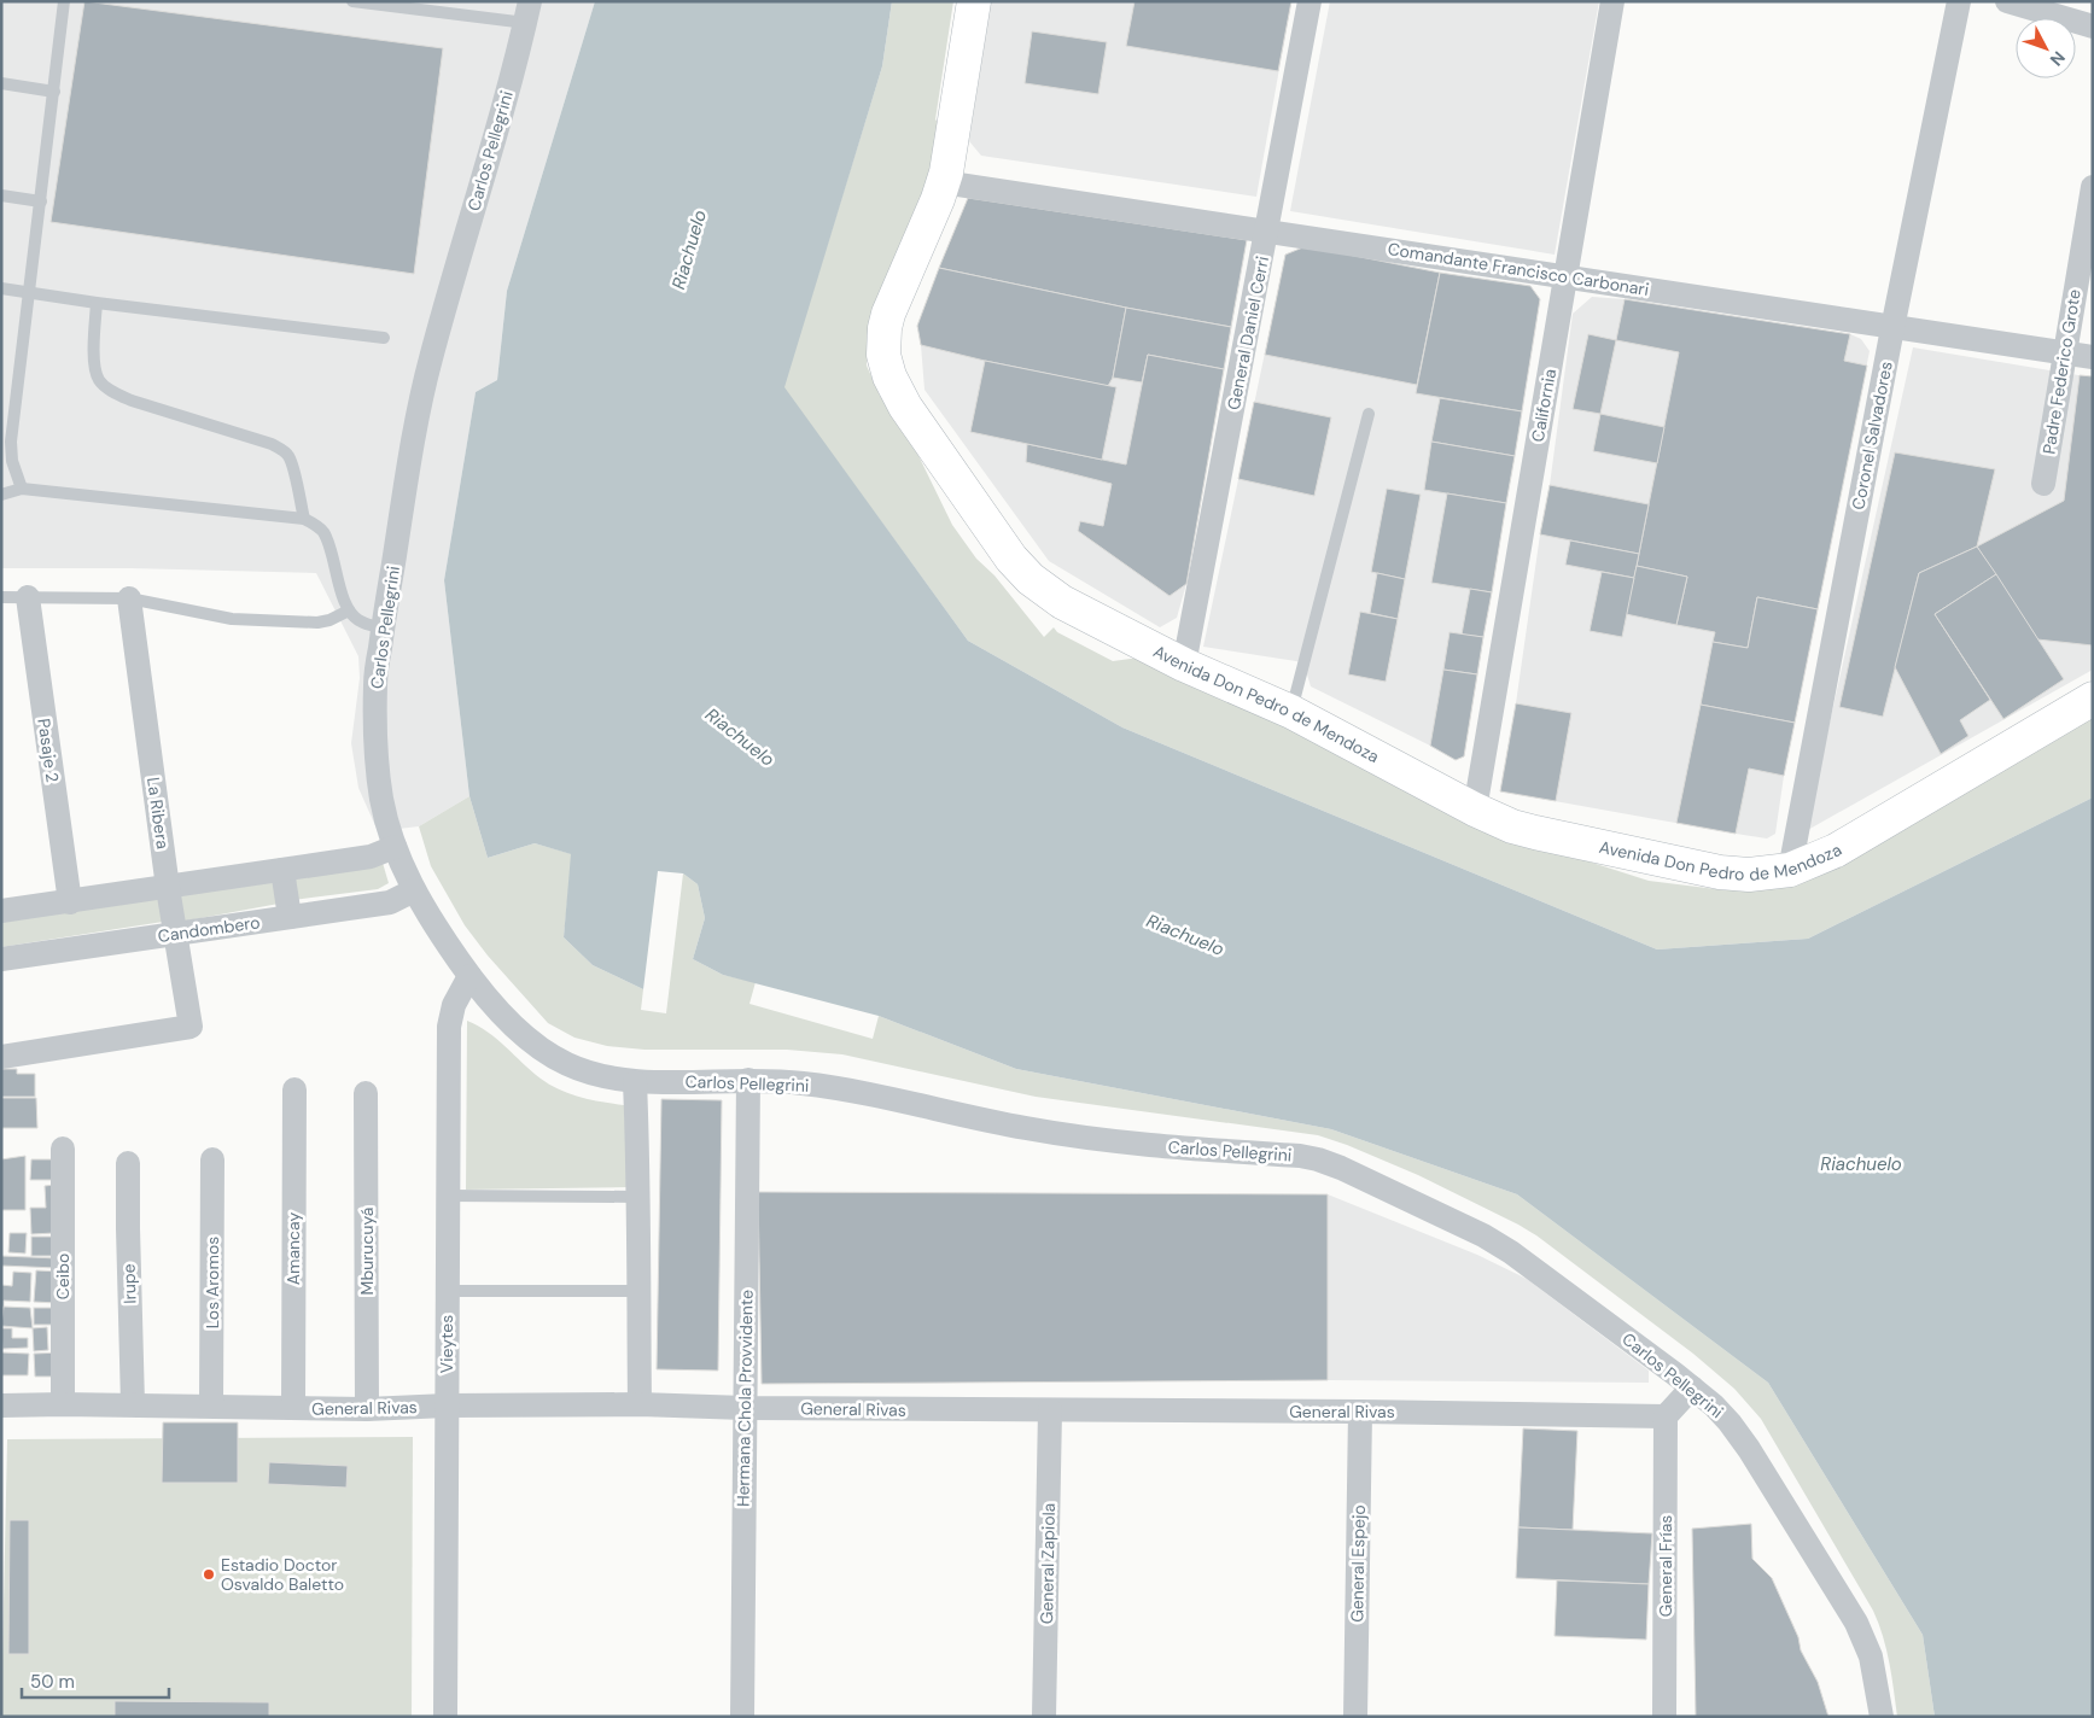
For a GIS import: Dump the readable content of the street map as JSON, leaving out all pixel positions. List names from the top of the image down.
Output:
{
  "streets": {
    "main road": ["Avenida Don Pedro de Mendoza"],
    "street": [
      "Carlos Pellegrini",
      "Comandante Francisco Carbonari",
      "General Daniel Cerri",
      "Padre Federico Grote",
      "California",
      "Coronel Salvadores",
      "Pasaje 2",
      "La Ribera",
      "Candombero",
      "Amancay",
      "Mburucuyá",
      "Ceibo",
      "Los Aromos",
      "Irupe",
      "Vieytes",
      "Hermana Chola Provvidente",
      "General Rivas",
      "General Zapiola",
      "General Espejo",
      "General Frías"
    ]
  },
  "crossings": [
    ["Carlos Pellegrini", "Candombero"],
    ["Carlos Pellegrini", "Vieytes"],
    ["Carlos Pellegrini", "Hermana Chola Provvidente"],
    ["Comandante Francisco Carbonari", "General Daniel Cerri"],
    ["Comandante Francisco Carbonari", "Padre Federico Grote"],
    ["Comandante Francisco Carbonari", "California"],
    ["Comandante Francisco Carbonari", "Coronel Salvadores"],
    ["Comandante Francisco Carbonari", "Avenida Don Pedro de Mendoza"],
    ["General Daniel Cerri", "Avenida Don Pedro de Mendoza"],
    ["California", "Avenida Don Pedro de Mendoza"],
    ["Coronel Salvadores", "Avenida Don Pedro de Mendoza"],
    ["La Ribera", "Candombero"],
    ["Amancay", "General Rivas"],
    ["Mburucuyá", "General Rivas"],
    ["Ceibo", "General Rivas"],
    ["Los Aromos", "General Rivas"],
    ["Irupe", "General Rivas"],
    ["Vieytes", "General Rivas"],
    ["Hermana Chola Provvidente", "General Rivas"],
    ["General Rivas", "General Zapiola"],
    ["General Rivas", "General Espejo"],
    ["General Rivas", "General Frías"]
  ],
  "water": ["Riachuelo"],
  "places": ["Estadio Doctor Osvaldo Baletto"],
  "scale_bar": "50 m",
  "north": "bottom right"
}
